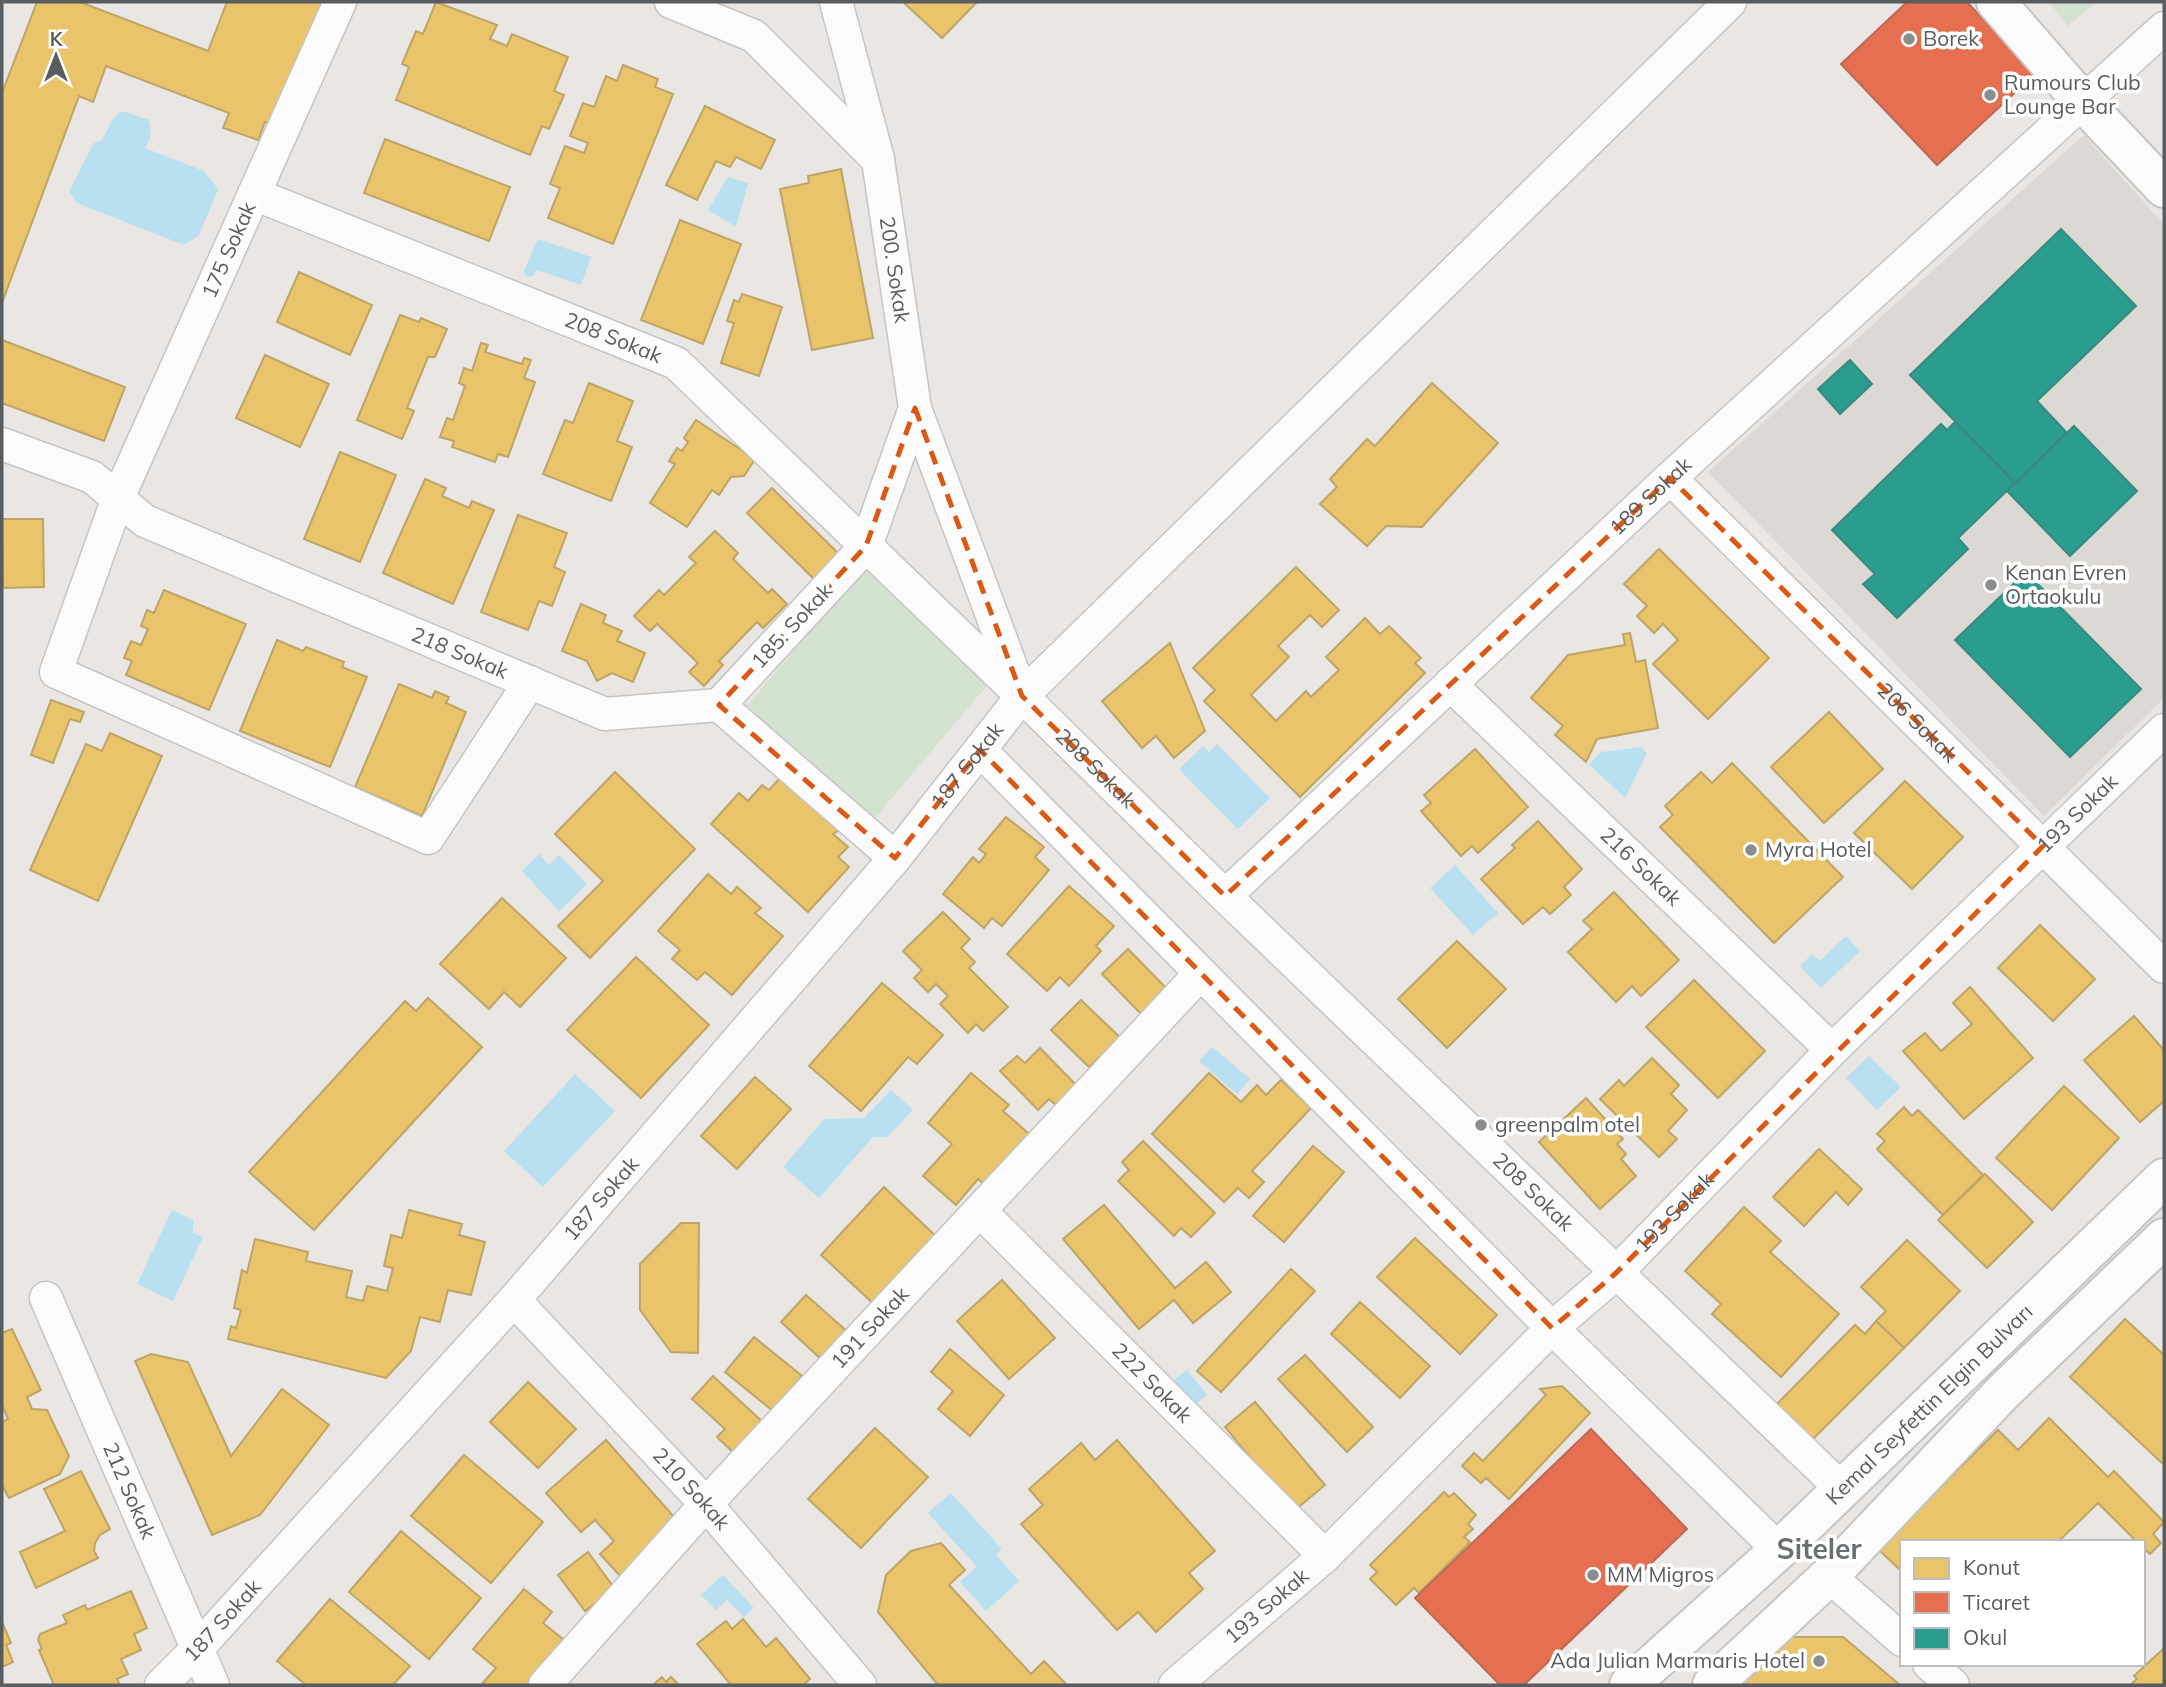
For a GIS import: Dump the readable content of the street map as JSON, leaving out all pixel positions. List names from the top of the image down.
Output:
{
  "streets": {
    "main road": ["Kemal Seyfettin Elgin Bulvarı"],
    "street": [
      "175 Sokak",
      "200. Sokak",
      "208 Sokak",
      "189 Sokak",
      "185. Sokak",
      "218 Sokak",
      "206 Sokak",
      "187 Sokak",
      "193 Sokak",
      "216 Sokak",
      "191 Sokak",
      "222 Sokak",
      "210 Sokak",
      "212 Sokak"
    ]
  },
  "crossings": [
    ["175 Sokak", "208 Sokak"],
    ["175 Sokak", "218 Sokak"],
    ["200. Sokak", "208 Sokak"],
    ["200. Sokak", "185. Sokak"],
    ["208 Sokak", "189 Sokak"],
    ["208 Sokak", "185. Sokak"],
    ["208 Sokak", "187 Sokak"],
    ["208 Sokak", "193 Sokak"],
    ["208 Sokak", "Kemal Seyfettin Elgin Bulvarı"],
    ["189 Sokak", "206 Sokak"],
    ["189 Sokak", "216 Sokak"],
    ["185. Sokak", "218 Sokak"],
    ["206 Sokak", "193 Sokak"],
    ["187 Sokak", "210 Sokak"],
    ["187 Sokak", "212 Sokak"],
    ["193 Sokak", "216 Sokak"],
    ["193 Sokak", "222 Sokak"],
    ["191 Sokak", "222 Sokak"],
    ["191 Sokak", "210 Sokak"]
  ],
  "districts": ["Siteler"],
  "places": [
    "Borek",
    "Rumours Club Lounge Bar",
    "Kenan Evren Ortaokulu",
    "Myra Hotel",
    "greenpalm otel",
    "MM Migros",
    "Ada Julian Marmaris Hotel"
  ],
  "legend": ["Konut", "Ticaret", "Okul"],
  "north": "top"
}
